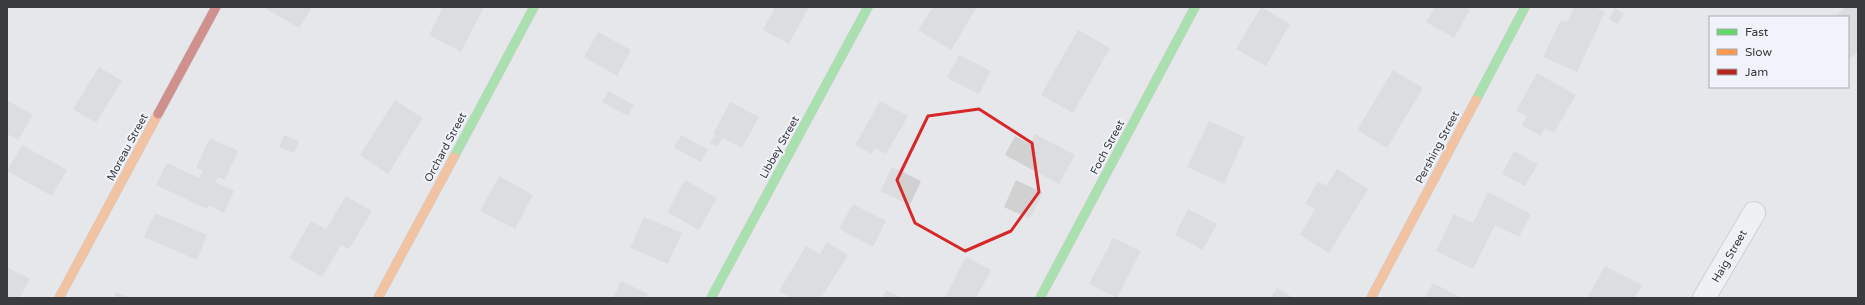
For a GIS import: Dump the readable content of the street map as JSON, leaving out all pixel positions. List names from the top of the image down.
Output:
{
  "streets": {
    "street": [
      "Moreau Street",
      "Orchard Street",
      "Libbey Street",
      "Foch Street",
      "Pershing Street",
      "Haig Street"
    ]
  },
  "legend": ["Fast", "Slow", "Jam"]
}
